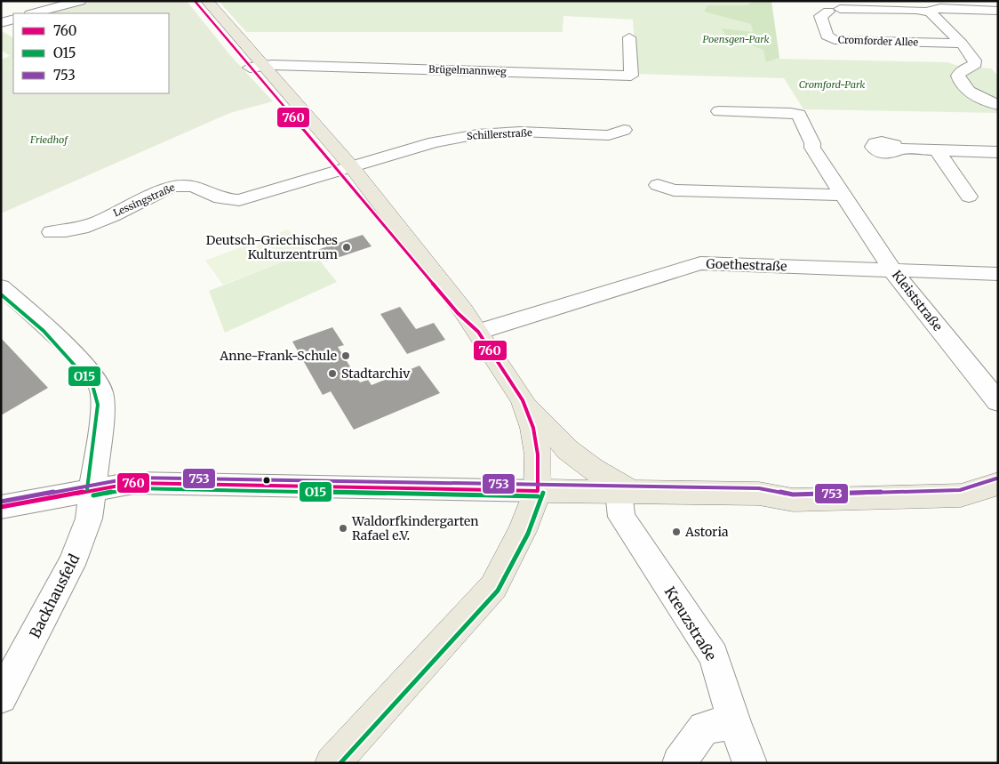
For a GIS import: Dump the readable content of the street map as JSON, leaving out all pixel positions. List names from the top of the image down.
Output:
{
  "streets": {
    "street": [
      "Cromforder Allee",
      "Brügelmannweg",
      "Schillerstraße",
      "Lessingstraße",
      "Goethestraße",
      "Kleiststraße",
      "Backhausfeld",
      "Kreuzstraße"
    ]
  },
  "crossings": [
    ["Schillerstraße", "Lessingstraße"],
    ["Goethestraße", "Kleiststraße"]
  ],
  "parks": ["Poensgen-Park", "Cromford-Park", "Friedhof"],
  "places": [
    "Deutsch-Griechisches Kulturzentrum",
    "Anne-Frank-Schule",
    "Stadtarchiv",
    "Waldorfkindergarten Rafael e.V.",
    "Astoria"
  ],
  "lines": ["transit line 760", "transit line O15", "transit line 753"],
  "legend": ["760", "O15", "753"]
}
